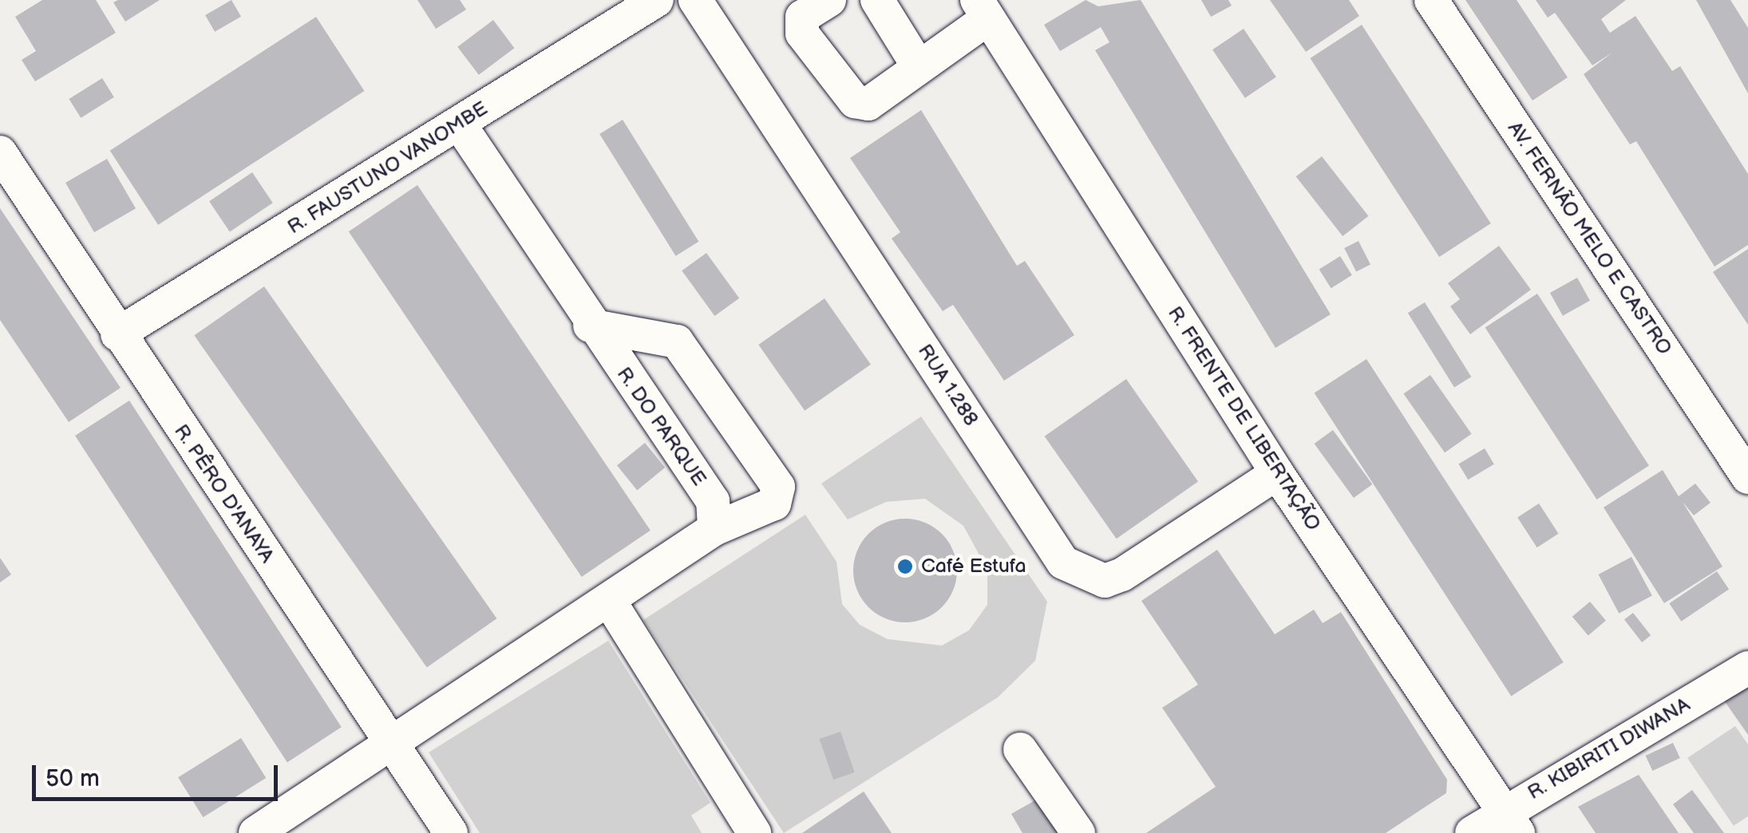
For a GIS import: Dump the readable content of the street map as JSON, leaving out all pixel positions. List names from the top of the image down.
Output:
{
  "streets": {
    "street": [
      "R. FAUSTUNO VANOMBE",
      "AV. FERNÃO MELO E CASTRO",
      "RUA 1.288",
      "R. FRENTE DE LIBERTAÇÃO",
      "R. DO PARQUE",
      "R. PÊRO D'ANAYA",
      "R. KIBIRITI DIWANA"
    ]
  },
  "crossings": [
    ["R. FAUSTUNO VANOMBE", "R. DO PARQUE"],
    ["R. FAUSTUNO VANOMBE", "R. PÊRO D'ANAYA"],
    ["RUA 1.288", "R. FRENTE DE LIBERTAÇÃO"],
    ["R. FRENTE DE LIBERTAÇÃO", "R. KIBIRITI DIWANA"]
  ],
  "places": ["Café Estufa"],
  "scale_bar": "50 m"
}
